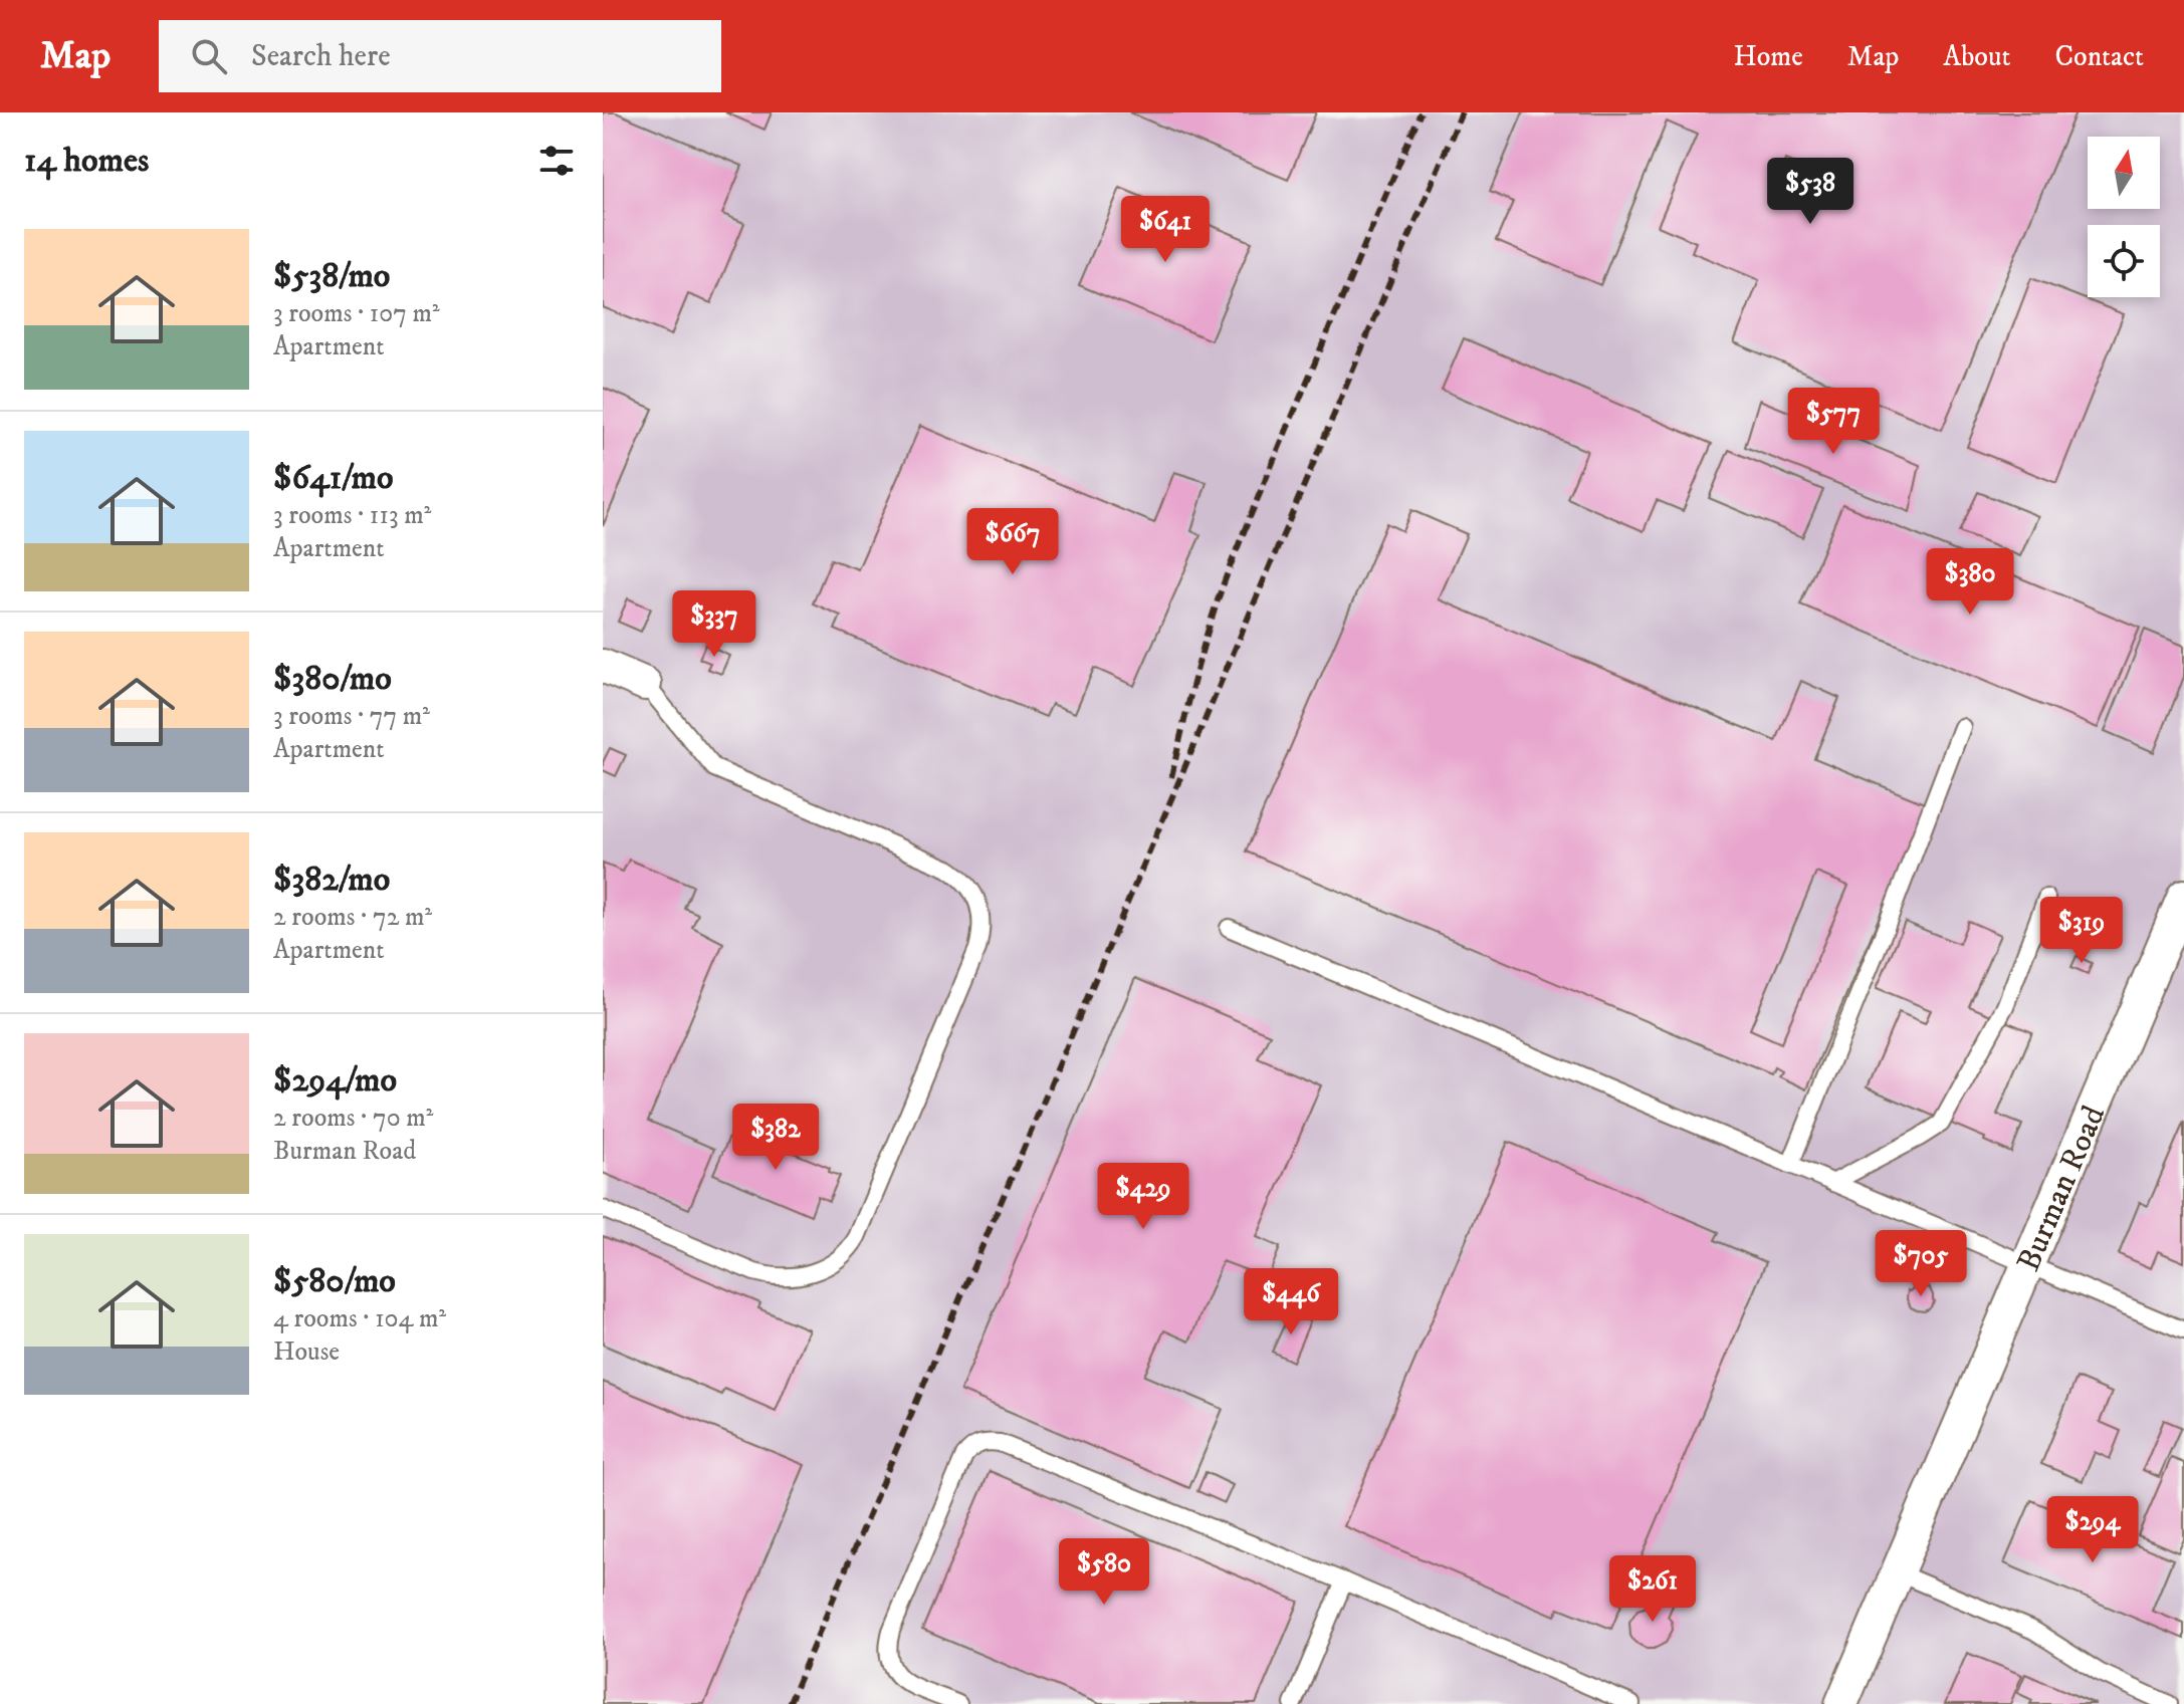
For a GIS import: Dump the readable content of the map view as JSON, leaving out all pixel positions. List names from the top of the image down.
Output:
{
  "streets": {
    "street": ["Burman Road"]
  },
  "north": "top",
  "page": {
    "header": "Map",
    "search": "Search here",
    "nav": [
      "Home",
      "Map",
      "About",
      "Contact"
    ],
    "heading": "14 homes",
    "price": [
      "$538",
      "$641",
      "$577",
      "$667",
      "$380",
      "$337",
      "$319",
      "$382",
      "$429",
      "$705",
      "$446",
      "$294",
      "$580",
      "$261"
    ],
    "list": [
      {
        "name": "$538/mo",
        "note": "3 rooms · 107 m² · Apartment"
      },
      {
        "name": "$641/mo",
        "note": "3 rooms · 113 m² · Apartment"
      },
      {
        "name": "$380/mo",
        "note": "3 rooms · 77 m² · Apartment"
      },
      {
        "name": "$382/mo",
        "note": "2 rooms · 72 m² · Apartment"
      },
      {
        "name": "$294/mo",
        "note": "2 rooms · 70 m² · Burman Road"
      },
      {
        "name": "$580/mo",
        "note": "4 rooms · 104 m² · House"
      }
    ]
  }
}
